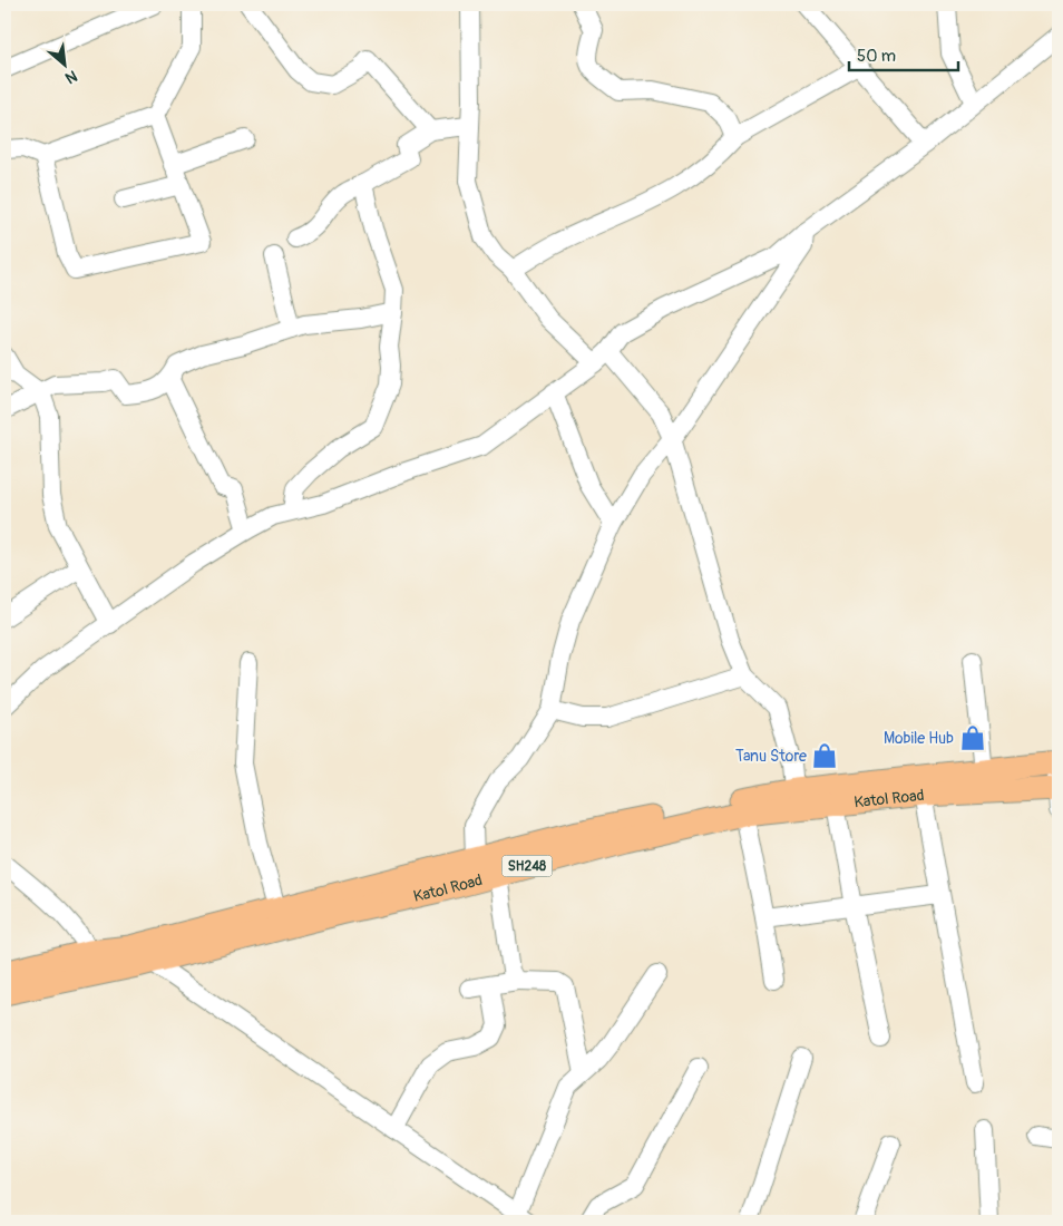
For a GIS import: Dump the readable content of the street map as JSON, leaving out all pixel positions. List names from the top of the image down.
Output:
{
  "streets": {
    "main road": ["Katol Road", "SH248"]
  },
  "places": {
    "shop": ["Mobile Hub", "Tanu Store"]
  },
  "scale_bar": "50 m",
  "north": "bottom right"
}
